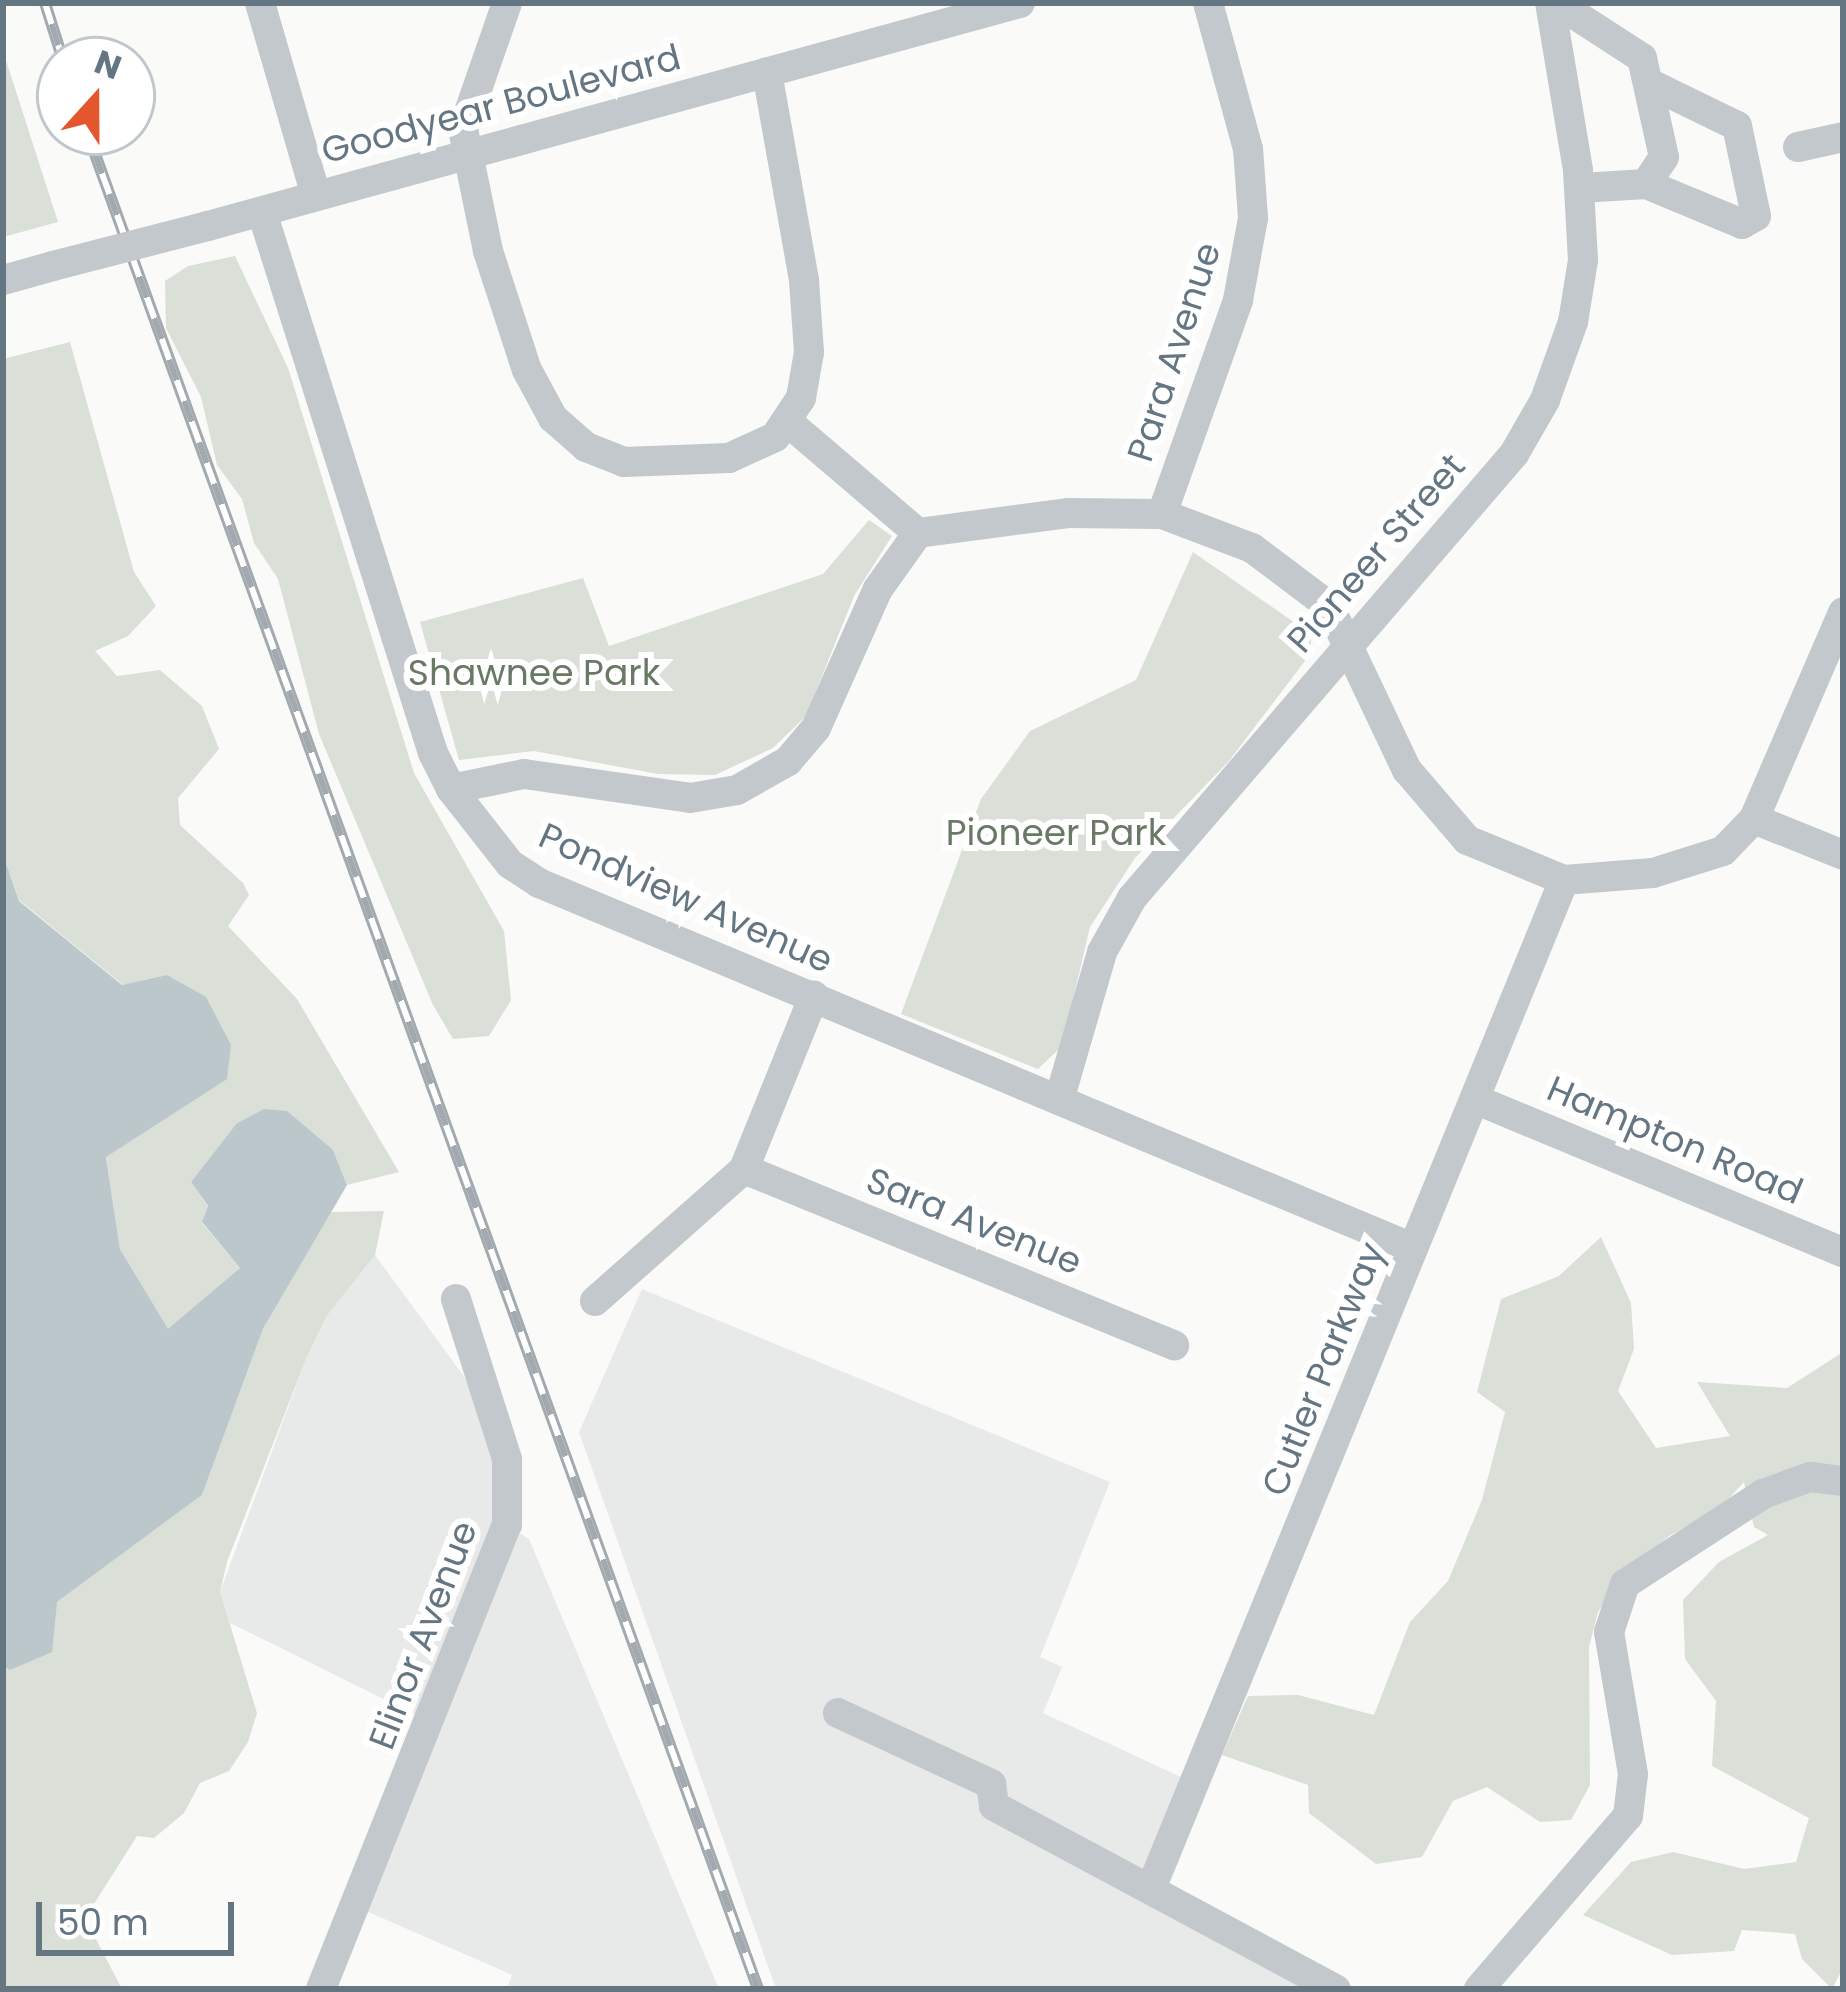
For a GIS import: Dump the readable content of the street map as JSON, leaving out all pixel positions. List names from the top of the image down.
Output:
{
  "streets": {
    "street": [
      "Goodyear Boulevard",
      "Para Avenue",
      "Pioneer Street",
      "Pondview Avenue",
      "Hampton Road",
      "Sara Avenue",
      "Cutler Parkway",
      "Elinor Avenue"
    ]
  },
  "crossings": [
    ["Goodyear Boulevard", "Pondview Avenue"],
    ["Pioneer Street", "Pondview Avenue"],
    ["Pondview Avenue", "Cutler Parkway"],
    ["Hampton Road", "Cutler Parkway"]
  ],
  "parks": ["Shawnee Park", "Pioneer Park"],
  "scale_bar": "50 m",
  "north": "top"
}
